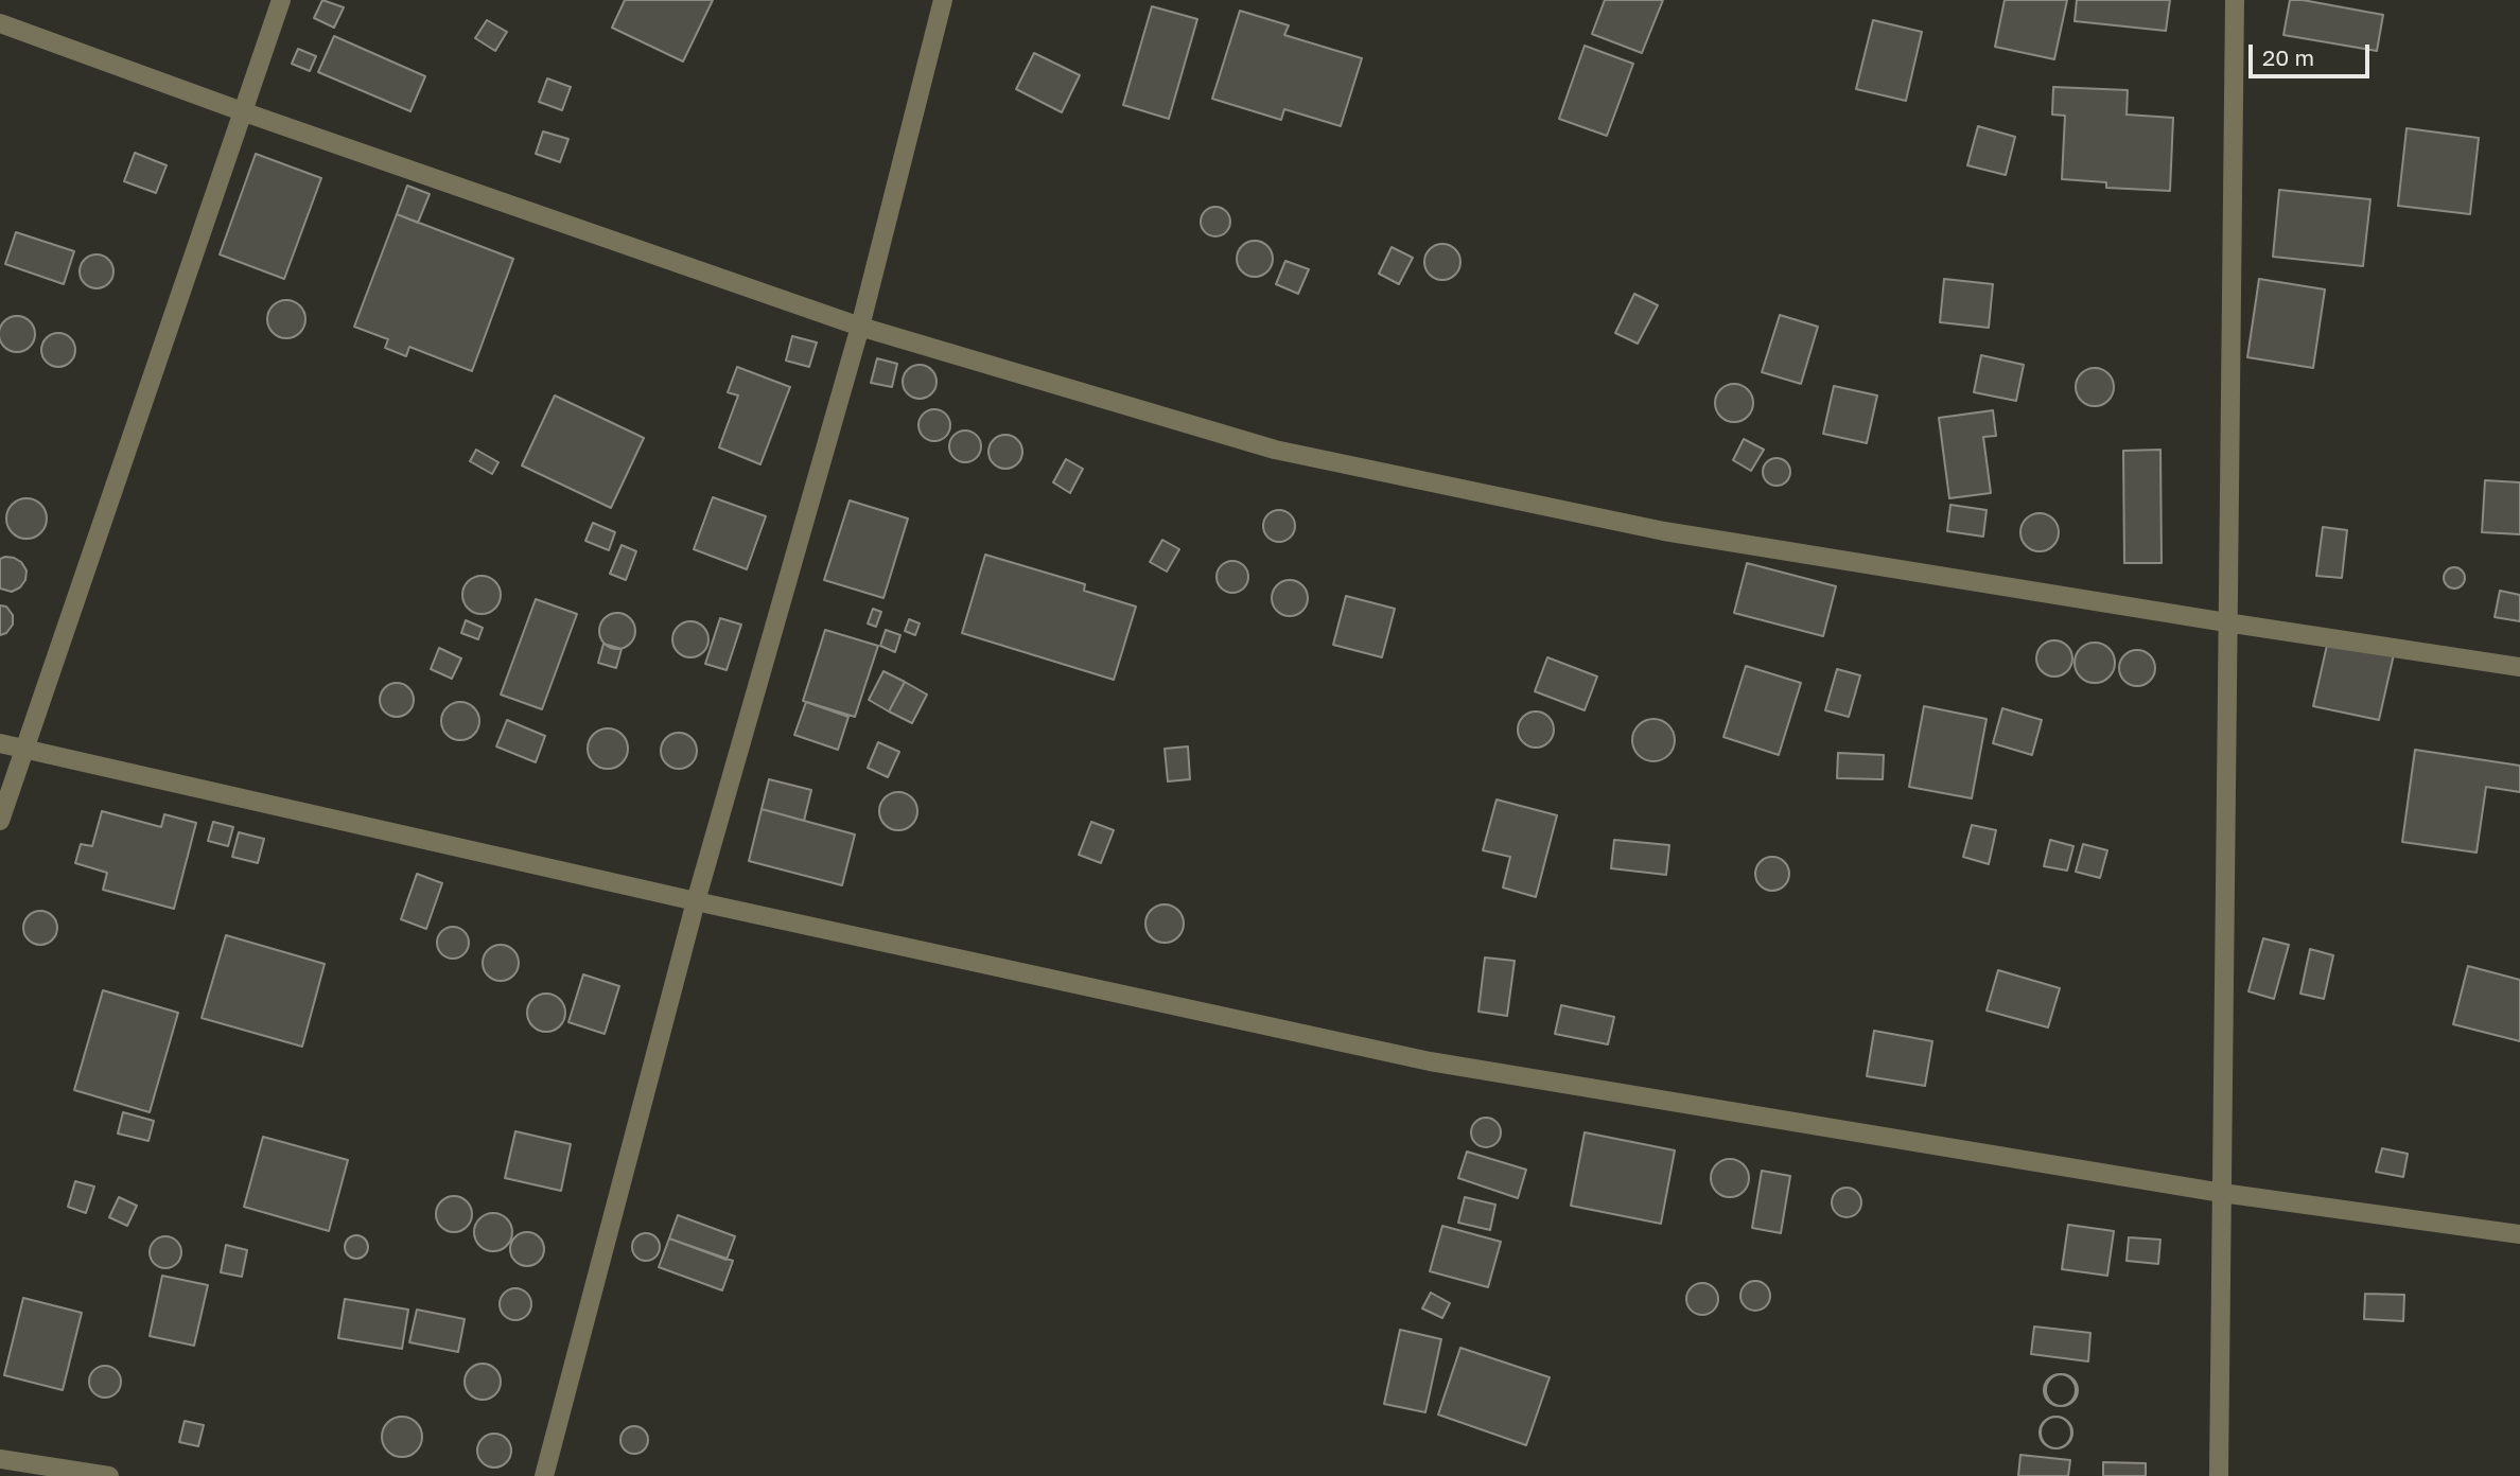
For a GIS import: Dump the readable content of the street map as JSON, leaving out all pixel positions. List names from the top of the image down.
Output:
{
  "scale_bar": "20 m"
}
